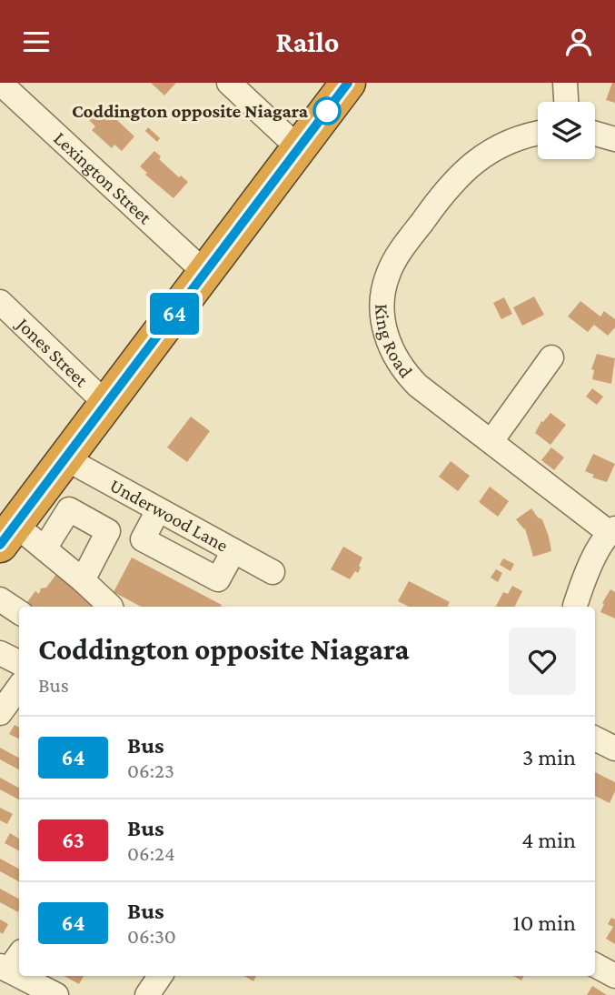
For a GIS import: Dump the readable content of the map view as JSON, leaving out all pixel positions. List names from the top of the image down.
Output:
{
  "streets": {
    "street": [
      "Lexington Street",
      "King Road",
      "Jones Street",
      "Underwood Lane"
    ]
  },
  "places": ["Coddington opposite Niagara"],
  "lines": ["bus line 64"],
  "page": {
    "header": "Railo",
    "on_map": "64",
    "heading": ["Coddington opposite Niagara", "Bus"],
    "list": [
      {
        "mark": "64",
        "name": "Bus",
        "note": "06:23",
        "value": "3 min"
      },
      {
        "mark": "63",
        "name": "Bus",
        "note": "06:24",
        "value": "4 min"
      },
      {
        "mark": "64",
        "name": "Bus",
        "note": "06:30",
        "value": "10 min"
      }
    ]
  }
}
